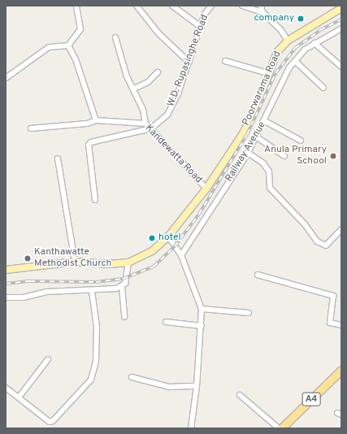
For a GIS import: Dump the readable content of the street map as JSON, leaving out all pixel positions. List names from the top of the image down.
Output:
{
  "streets": {
    "highway": ["A4"],
    "main road": ["Poorwarama Road"],
    "street": ["W.D. Rupasinghe Road", "Railway Avenue", "Kandewatta Road"]
  },
  "crossings": [
    ["W.D. Rupasinghe Road", "Kandewatta Road"],
    ["Poorwarama Road", "Kandewatta Road"]
  ],
  "places": [
    "company",
    "Anula Primary School",
    "hotel",
    "Kanthawatte Methodist Church"
  ]
}
